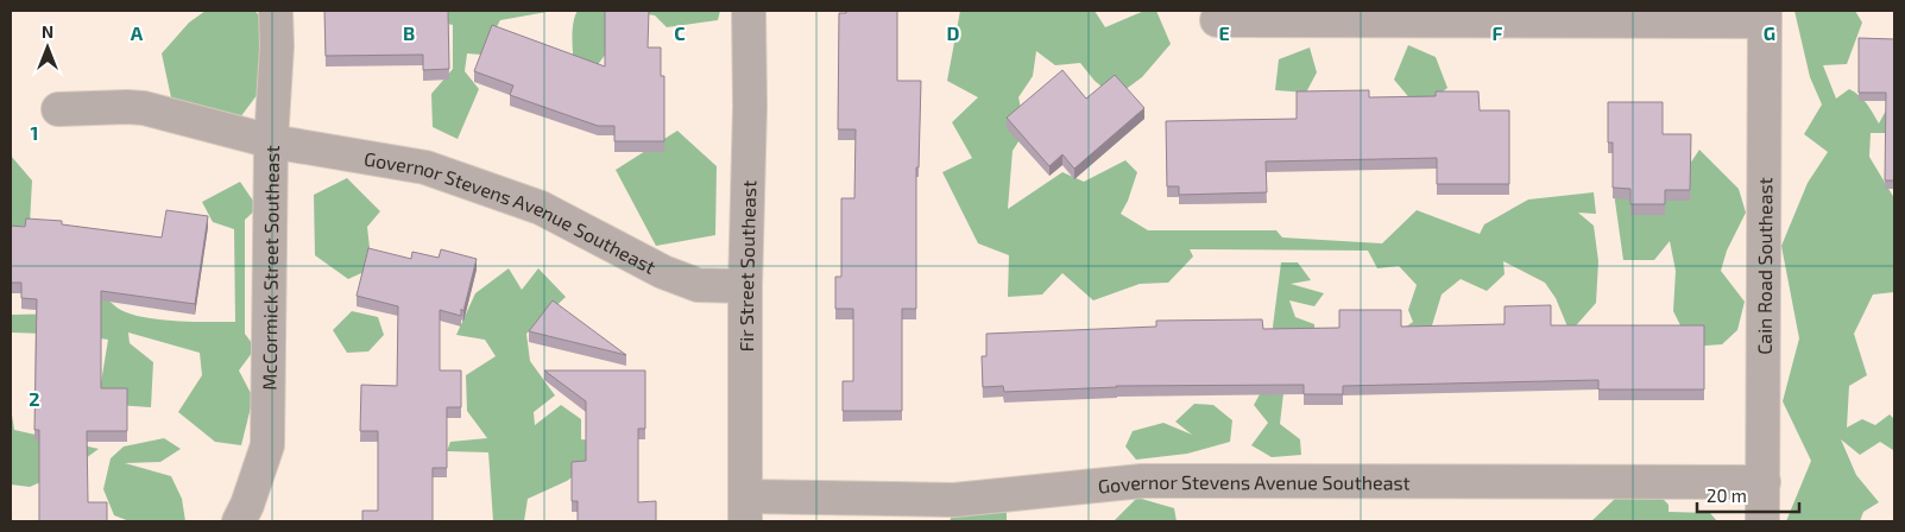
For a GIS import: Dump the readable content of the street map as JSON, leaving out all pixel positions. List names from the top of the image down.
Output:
{
  "streets": {
    "street": [
      "Governor Stevens Avenue Southeast",
      "Fir Street Southeast",
      "Cain Road Southeast",
      "McCormick Street Southeast"
    ]
  },
  "crossings": [
    ["Governor Stevens Avenue Southeast", "Fir Street Southeast"],
    ["Governor Stevens Avenue Southeast", "Cain Road Southeast"],
    ["Governor Stevens Avenue Southeast", "McCormick Street Southeast"]
  ],
  "scale_bar": "20 m",
  "north": "top",
  "grid": {
    "columns": [
      "A",
      "B",
      "C",
      "D",
      "E",
      "F",
      "G"
    ],
    "rows": ["1", "2"]
  }
}
